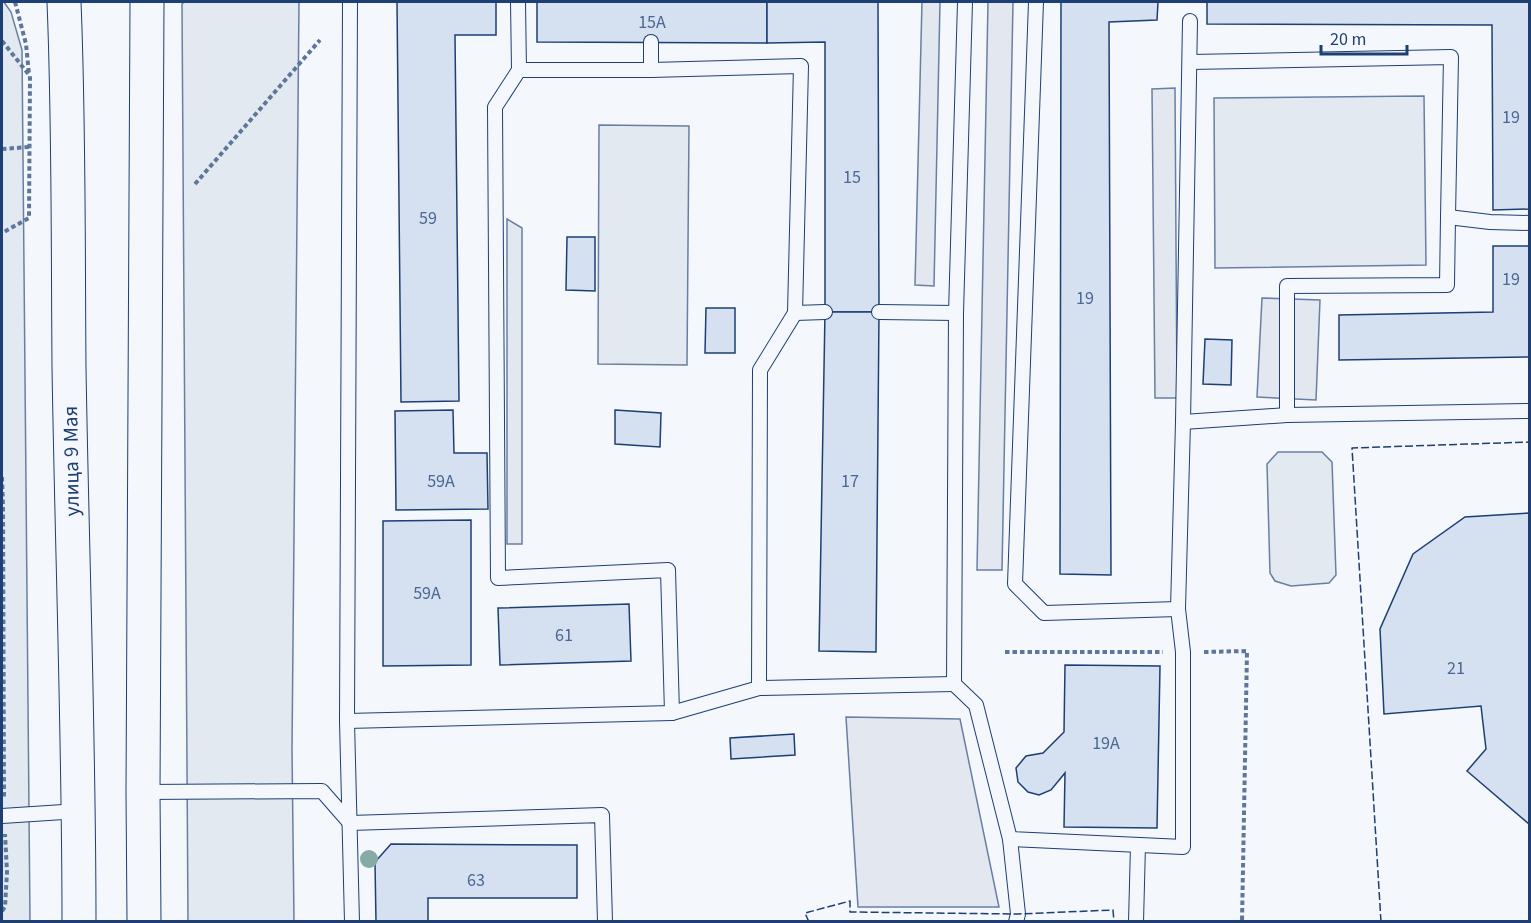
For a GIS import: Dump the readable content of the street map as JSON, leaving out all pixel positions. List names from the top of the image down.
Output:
{
  "streets": {
    "main road": ["улица 9 Мая"]
  },
  "house_numbers": [
    "15А",
    "19",
    "15",
    "59",
    "19",
    "19",
    "59А",
    "17",
    "59А",
    "61",
    "21",
    "19А",
    "63"
  ],
  "scale_bar": "20 m"
}
